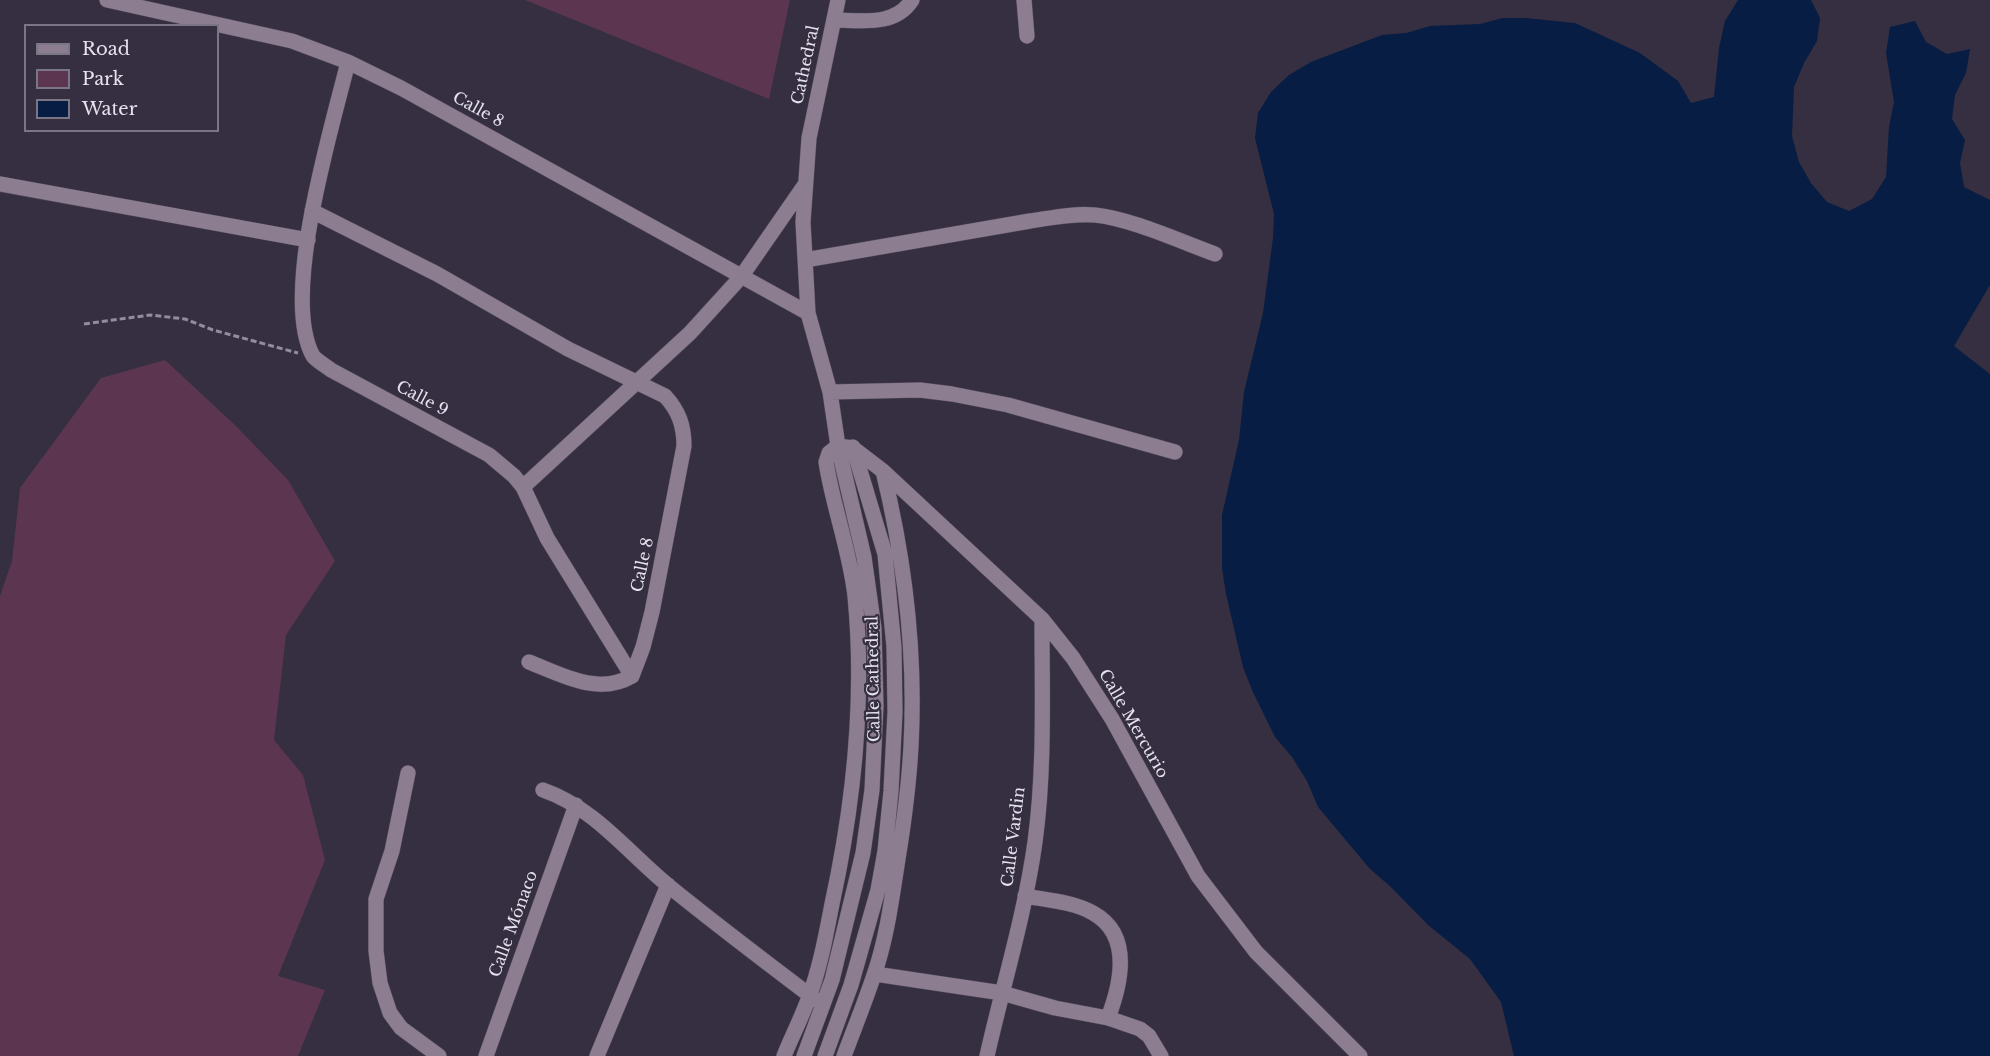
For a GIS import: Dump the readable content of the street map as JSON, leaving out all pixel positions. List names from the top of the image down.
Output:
{
  "streets": {
    "street": [
      "Cathedral",
      "Calle 8",
      "Calle 9",
      "Calle Cathedral",
      "Calle Mercurio",
      "Calle Vardin",
      "Calle Mónaco"
    ]
  },
  "crossings": [
    ["Cathedral", "Calle Cathedral"],
    ["Calle 8", "Calle 9"],
    ["Calle 8", "Calle Cathedral"],
    ["Calle Cathedral", "Calle Mercurio"],
    ["Calle Mercurio", "Calle Vardin"]
  ],
  "legend": ["Road", "Park", "Water"]
}
